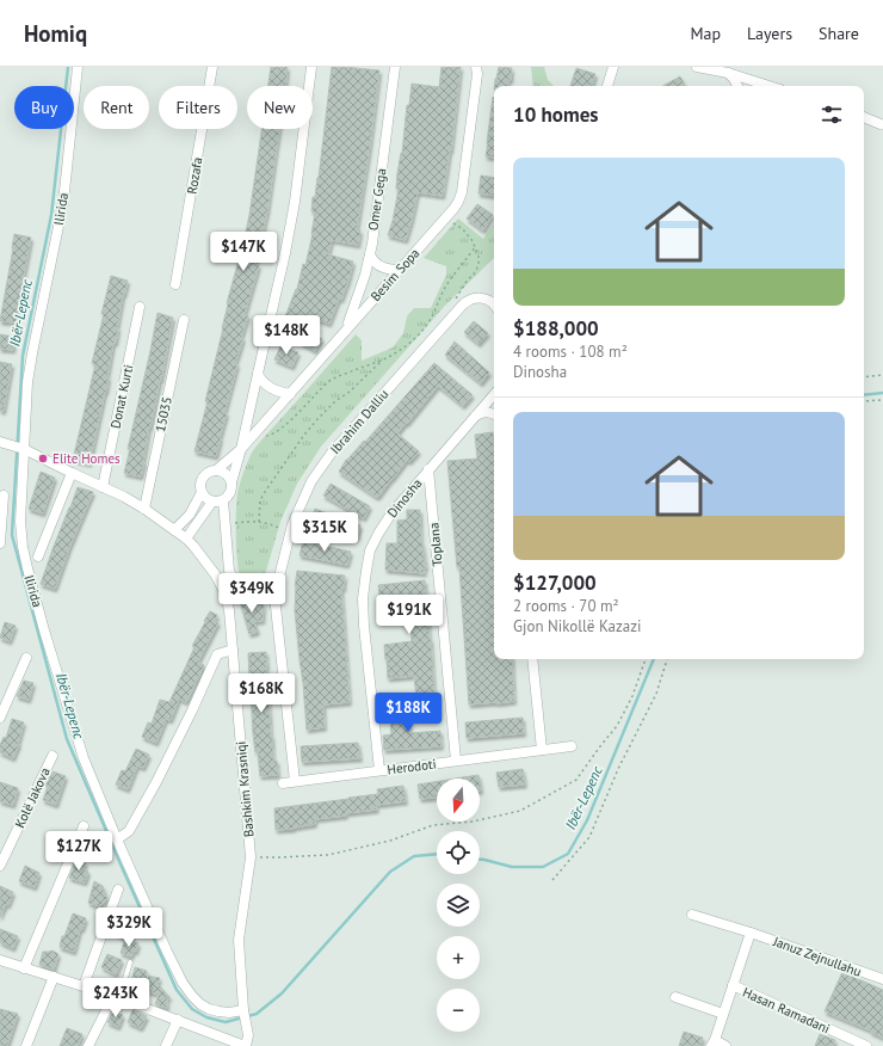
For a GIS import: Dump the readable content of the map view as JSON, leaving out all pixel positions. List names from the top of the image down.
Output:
{
  "streets": {
    "street": [
      "Rozafa",
      "Omer Gega",
      "Ilirida",
      "Besim Sopa",
      "Donat Kurti",
      "15035",
      "Ibrahim Dalliu",
      "Dinosha",
      "Toplana",
      "Herodoti",
      "Bashkim Krasniqi",
      "Kolë Jakova",
      "Januz Zejnullahu",
      "Hasan Ramadani"
    ]
  },
  "crossings": [
    ["Omer Gega", "Besim Sopa"],
    ["Ilirida", "Bashkim Krasniqi"],
    ["Besim Sopa", "Bashkim Krasniqi"],
    ["Donat Kurti", "Bashkim Krasniqi"],
    ["15035", "Bashkim Krasniqi"],
    ["Dinosha", "Toplana"],
    ["Dinosha", "Herodoti"],
    ["Toplana", "Herodoti"]
  ],
  "water": ["Ibër-Lepenc"],
  "places": ["Elite Homes"],
  "north": "bottom",
  "page": {
    "header": "Homiq",
    "nav": ["Map", "Layers", "Share"],
    "chip": [
      "Buy",
      "Rent",
      "Filters",
      "New"
    ],
    "heading": "10 homes",
    "list": [
      {
        "name": "$188,000",
        "note": "4 rooms · 108 m² · Dinosha"
      },
      {
        "name": "$127,000",
        "note": "2 rooms · 70 m² · Gjon Nikollë Kazazi"
      }
    ],
    "price": [
      "$147K",
      "$148K",
      "$315K",
      "$349K",
      "$191K",
      "$168K",
      "$188K",
      "$127K",
      "$329K",
      "$243K"
    ],
    "map_buttons": ["+", "−"]
  }
}
